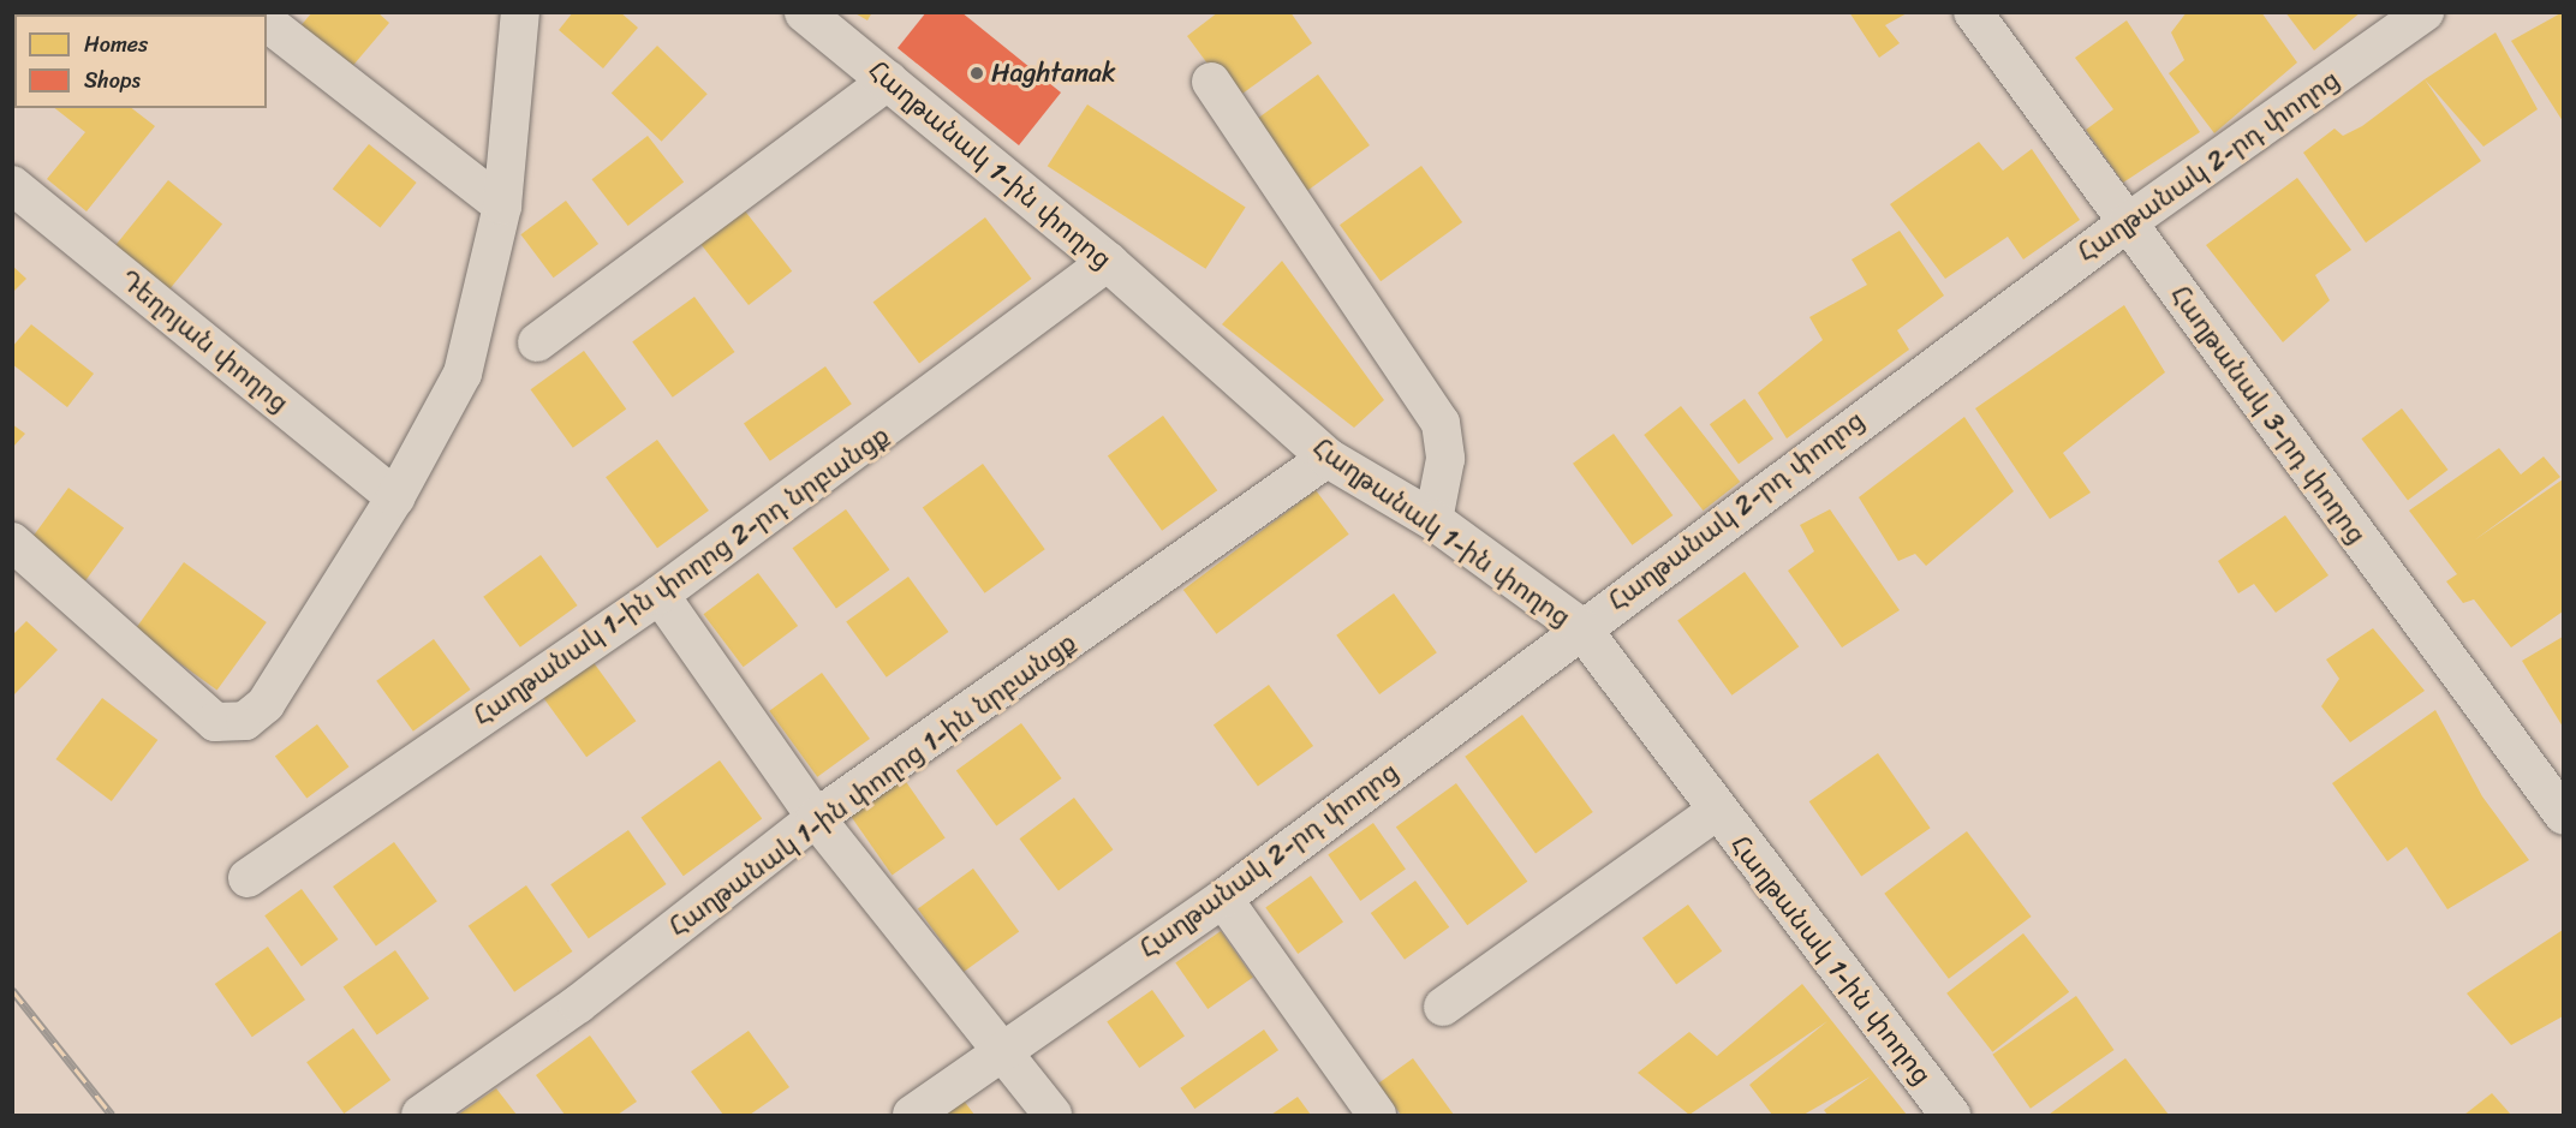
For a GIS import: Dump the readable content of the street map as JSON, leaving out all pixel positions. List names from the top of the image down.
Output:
{
  "streets": {
    "main road": ["Հաղթանակ 1-ին փողոց"],
    "street": [
      "Հաղթանակ 2-րդ փողոց",
      "Դեղոյան փողոց",
      "Հաղթանակ 3-րդ փողոց",
      "Հաղթանակ 1-ին փողոց 2-րդ նրբանցք",
      "Հաղթանակ 1-ին փողոց 1-ին նրբանցք"
    ]
  },
  "crossings": [
    ["Հաղթանակ 1-ին փողոց", "Հաղթանակ 2-րդ փողոց"],
    ["Հաղթանակ 1-ին փողոց", "Հաղթանակ 1-ին փողոց 2-րդ նրբանցք"],
    ["Հաղթանակ 1-ին փողոց", "Հաղթանակ 1-ին փողոց 1-ին նրբանցք"],
    ["Հաղթանակ 2-րդ փողոց", "Հաղթանակ 3-րդ փողոց"]
  ],
  "places": ["Haghtanak"],
  "legend": ["Homes", "Shops"]
}
